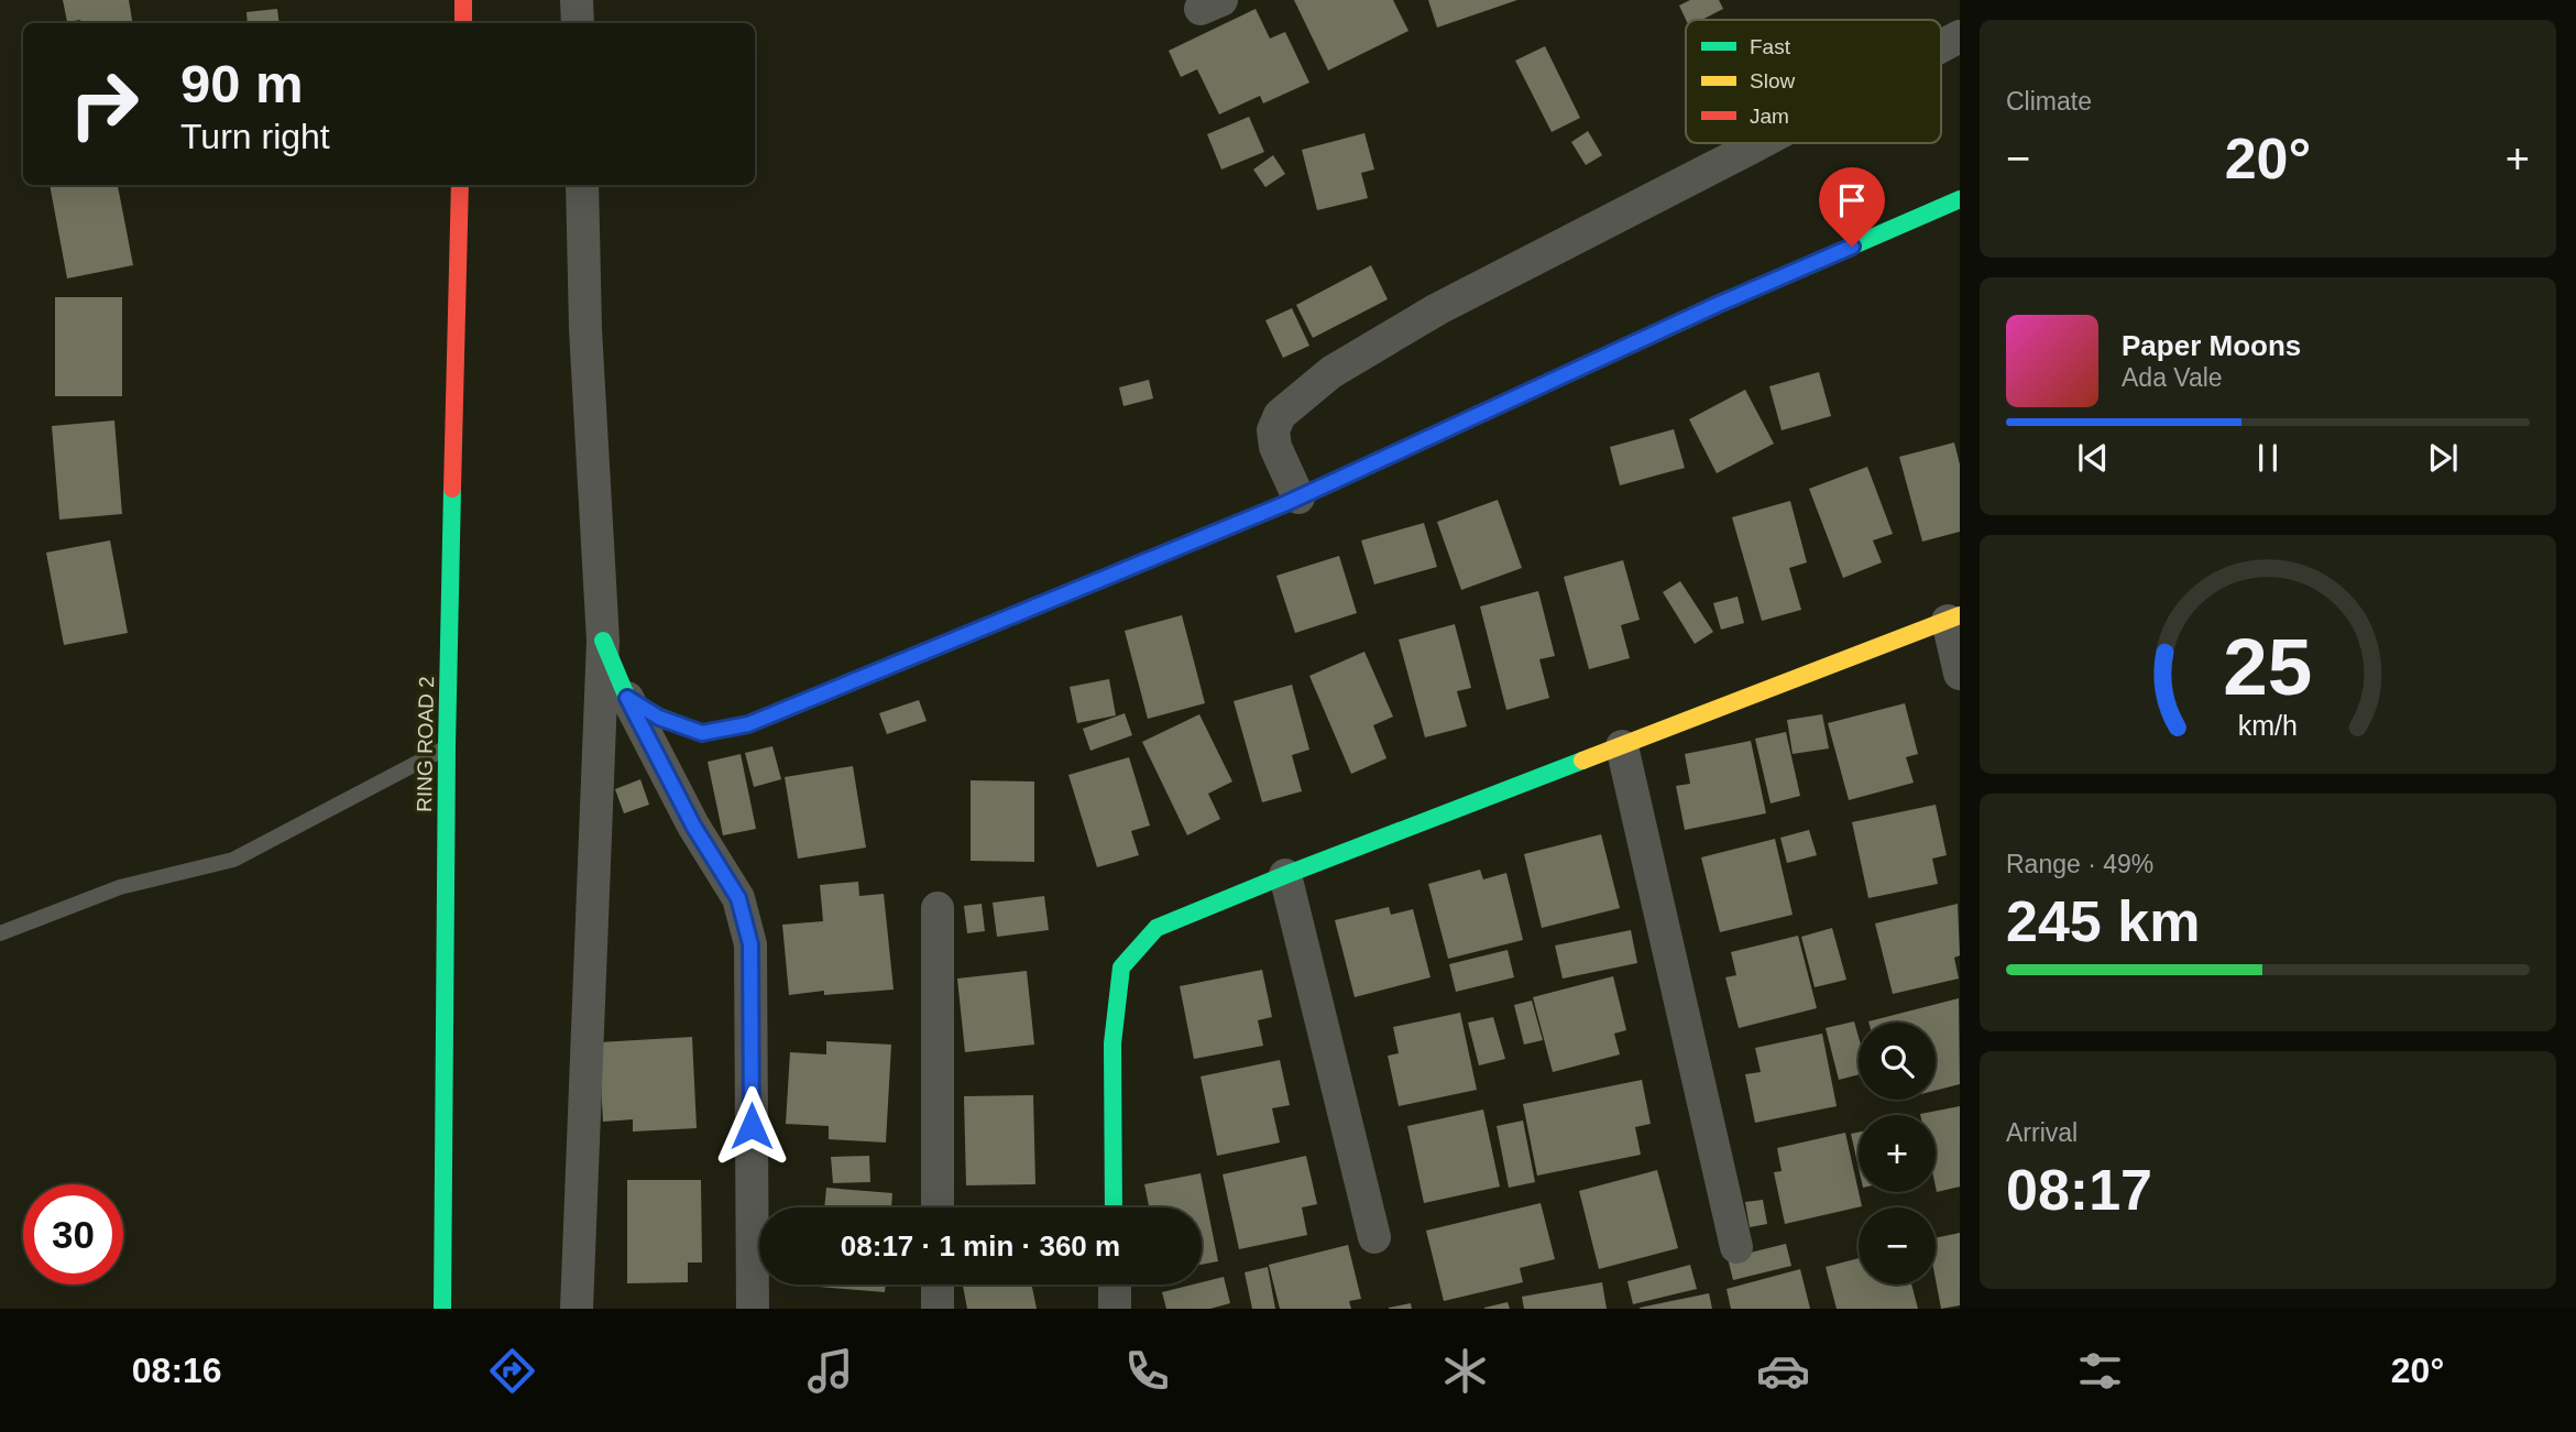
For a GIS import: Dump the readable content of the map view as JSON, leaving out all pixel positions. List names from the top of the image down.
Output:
{
  "streets": {
    "street": ["RING ROAD 2"]
  },
  "legend": ["Fast", "Slow", "Jam"],
  "page": {
    "tile": [
      "Climate",
      ["Range · 49%", "245 km"],
      ["Arrival", "08:17"]
    ],
    "turn": ["90 m", "Turn right"],
    "heat": ["−", "20°", "+"],
    "song": ["Paper Moons", "Ada Vale"],
    "map_buttons": ["+", "−"],
    "limit": "30",
    "trip": "08:17 · 1 min · 360 m",
    "tabs": ["08:16", "20°"],
    "gauge": ["25", "km/h"]
  }
}
